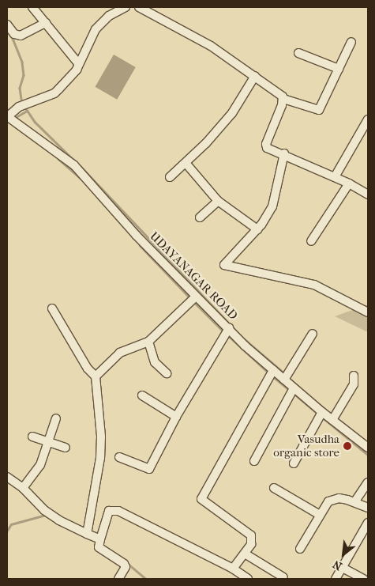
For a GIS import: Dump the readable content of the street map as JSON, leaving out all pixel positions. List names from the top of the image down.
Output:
{
  "streets": {
    "street": ["UDAYANAGAR ROAD"]
  },
  "places": ["Vasudha organic store"],
  "north": "bottom left"
}
